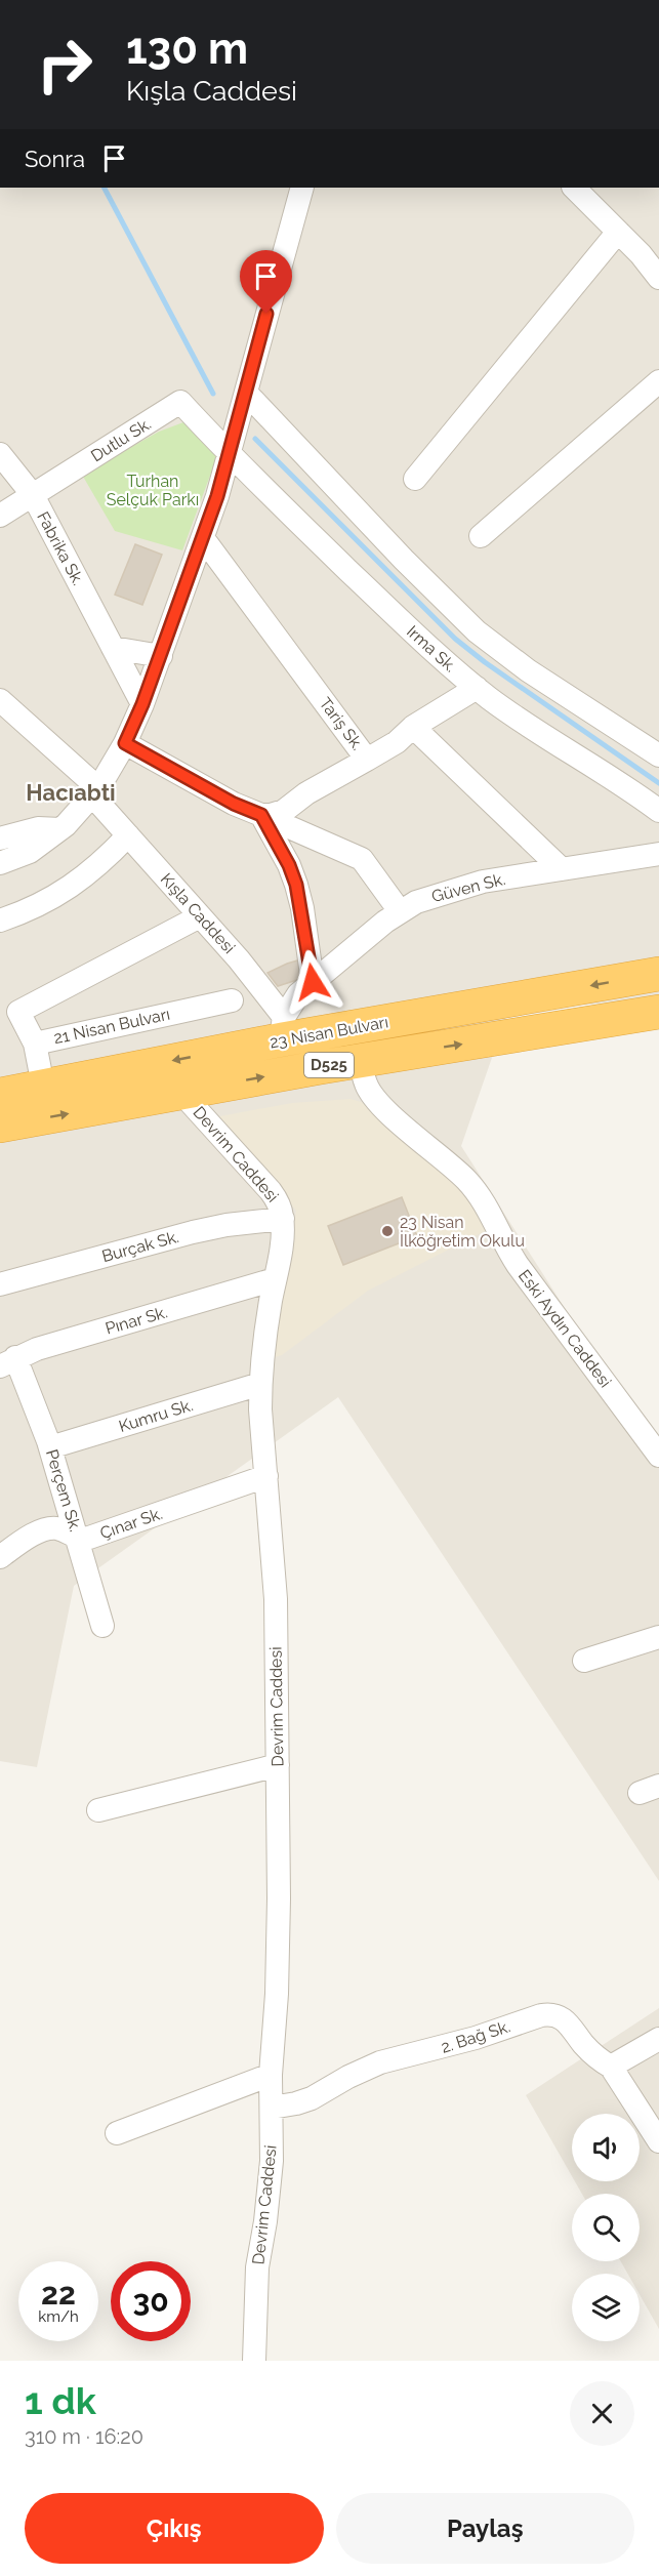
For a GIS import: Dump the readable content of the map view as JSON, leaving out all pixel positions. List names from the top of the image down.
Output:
{
  "streets": {
    "highway": ["23 Nisan Bulvarı", "D525"],
    "street": [
      "Dutlu Sk.",
      "Fabrika Sk.",
      "Irma Sk.",
      "Tariş Sk.",
      "Güven Sk.",
      "Kışla Caddesi",
      "21 Nisan Bulvarı",
      "Devrim Caddesi",
      "Burçak Sk.",
      "Pınar Sk.",
      "Eski Aydın Caddesi",
      "Kumru Sk.",
      "Perçem Sk.",
      "Çınar Sk.",
      "2. Bağ Sk."
    ]
  },
  "crossings": [
    ["Dutlu Sk.", "Fabrika Sk."],
    ["Dutlu Sk.", "Irma Sk."],
    ["Irma Sk.", "Tariş Sk."],
    ["Güven Sk.", "Kışla Caddesi"],
    ["Güven Sk.", "23 Nisan Bulvarı"],
    ["Kışla Caddesi", "23 Nisan Bulvarı"],
    ["21 Nisan Bulvarı", "23 Nisan Bulvarı"],
    ["23 Nisan Bulvarı", "Devrim Caddesi"],
    ["23 Nisan Bulvarı", "Eski Aydın Caddesi"],
    ["Devrim Caddesi", "Burçak Sk."],
    ["Devrim Caddesi", "Pınar Sk."],
    ["Devrim Caddesi", "Kumru Sk."],
    ["Devrim Caddesi", "Çınar Sk."],
    ["Devrim Caddesi", "2. Bağ Sk."],
    ["Pınar Sk.", "Perçem Sk."],
    ["Kumru Sk.", "Perçem Sk."],
    ["Perçem Sk.", "Çınar Sk."]
  ],
  "districts": ["Hacıabti"],
  "parks": ["Turhan Selçuk Parkı"],
  "places": ["23 Nisan İlköğretim Okulu"],
  "page": {
    "turn": ["130 m", "Kışla Caddesi"],
    "then": "Sonra",
    "speed": "22 km/h",
    "limit": "30",
    "heading": ["1 dk", "310 m · 16:20"],
    "buttons": ["Çıkış", "Paylaş"]
  }
}
